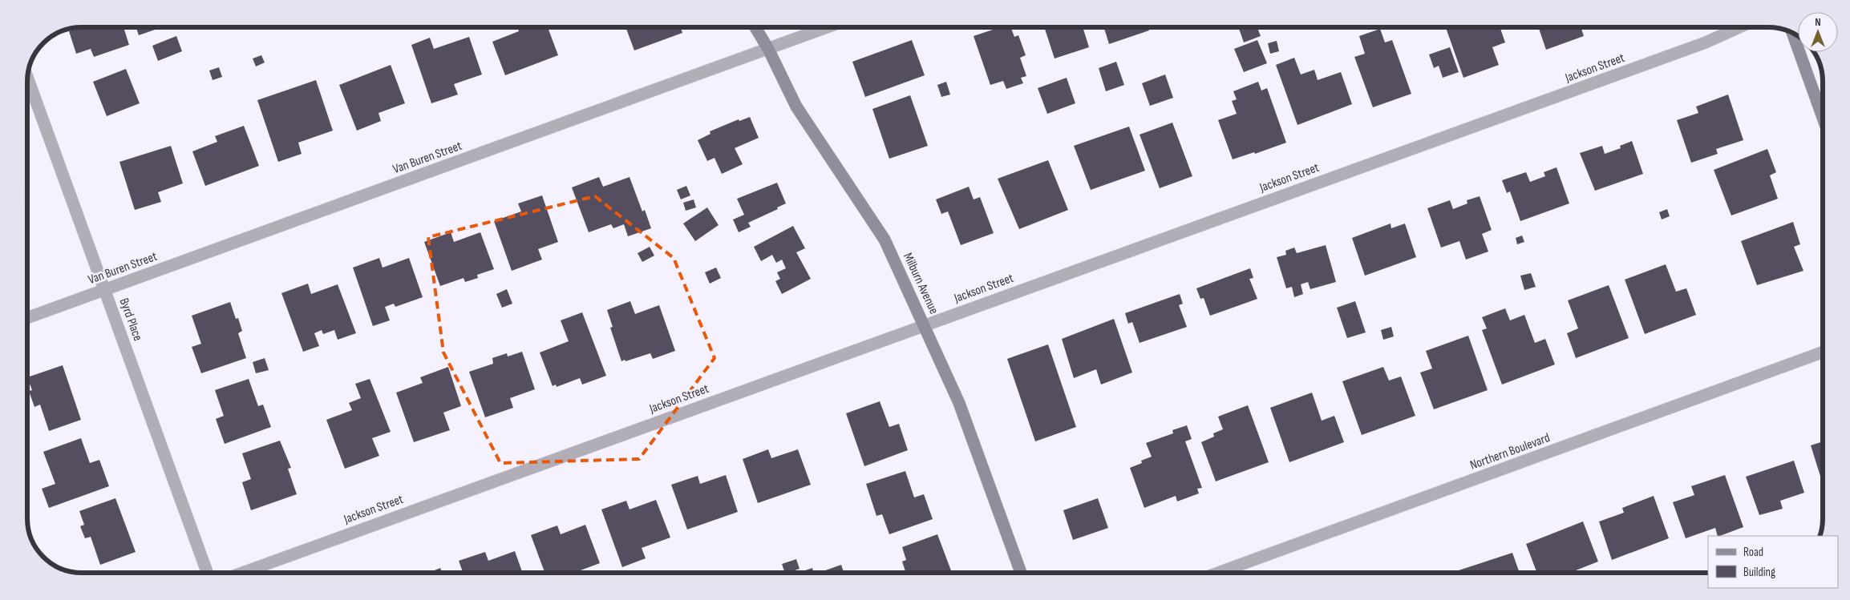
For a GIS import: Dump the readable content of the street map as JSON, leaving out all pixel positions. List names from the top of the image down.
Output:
{
  "streets": {
    "main road": ["Milburn Avenue"],
    "street": [
      "Jackson Street",
      "Van Buren Street",
      "Byrd Place",
      "Northern Boulevard"
    ]
  },
  "crossings": [
    ["Jackson Street", "Milburn Avenue"],
    ["Van Buren Street", "Milburn Avenue"],
    ["Van Buren Street", "Byrd Place"]
  ],
  "legend": ["Road", "Building"],
  "north": "top"
}
